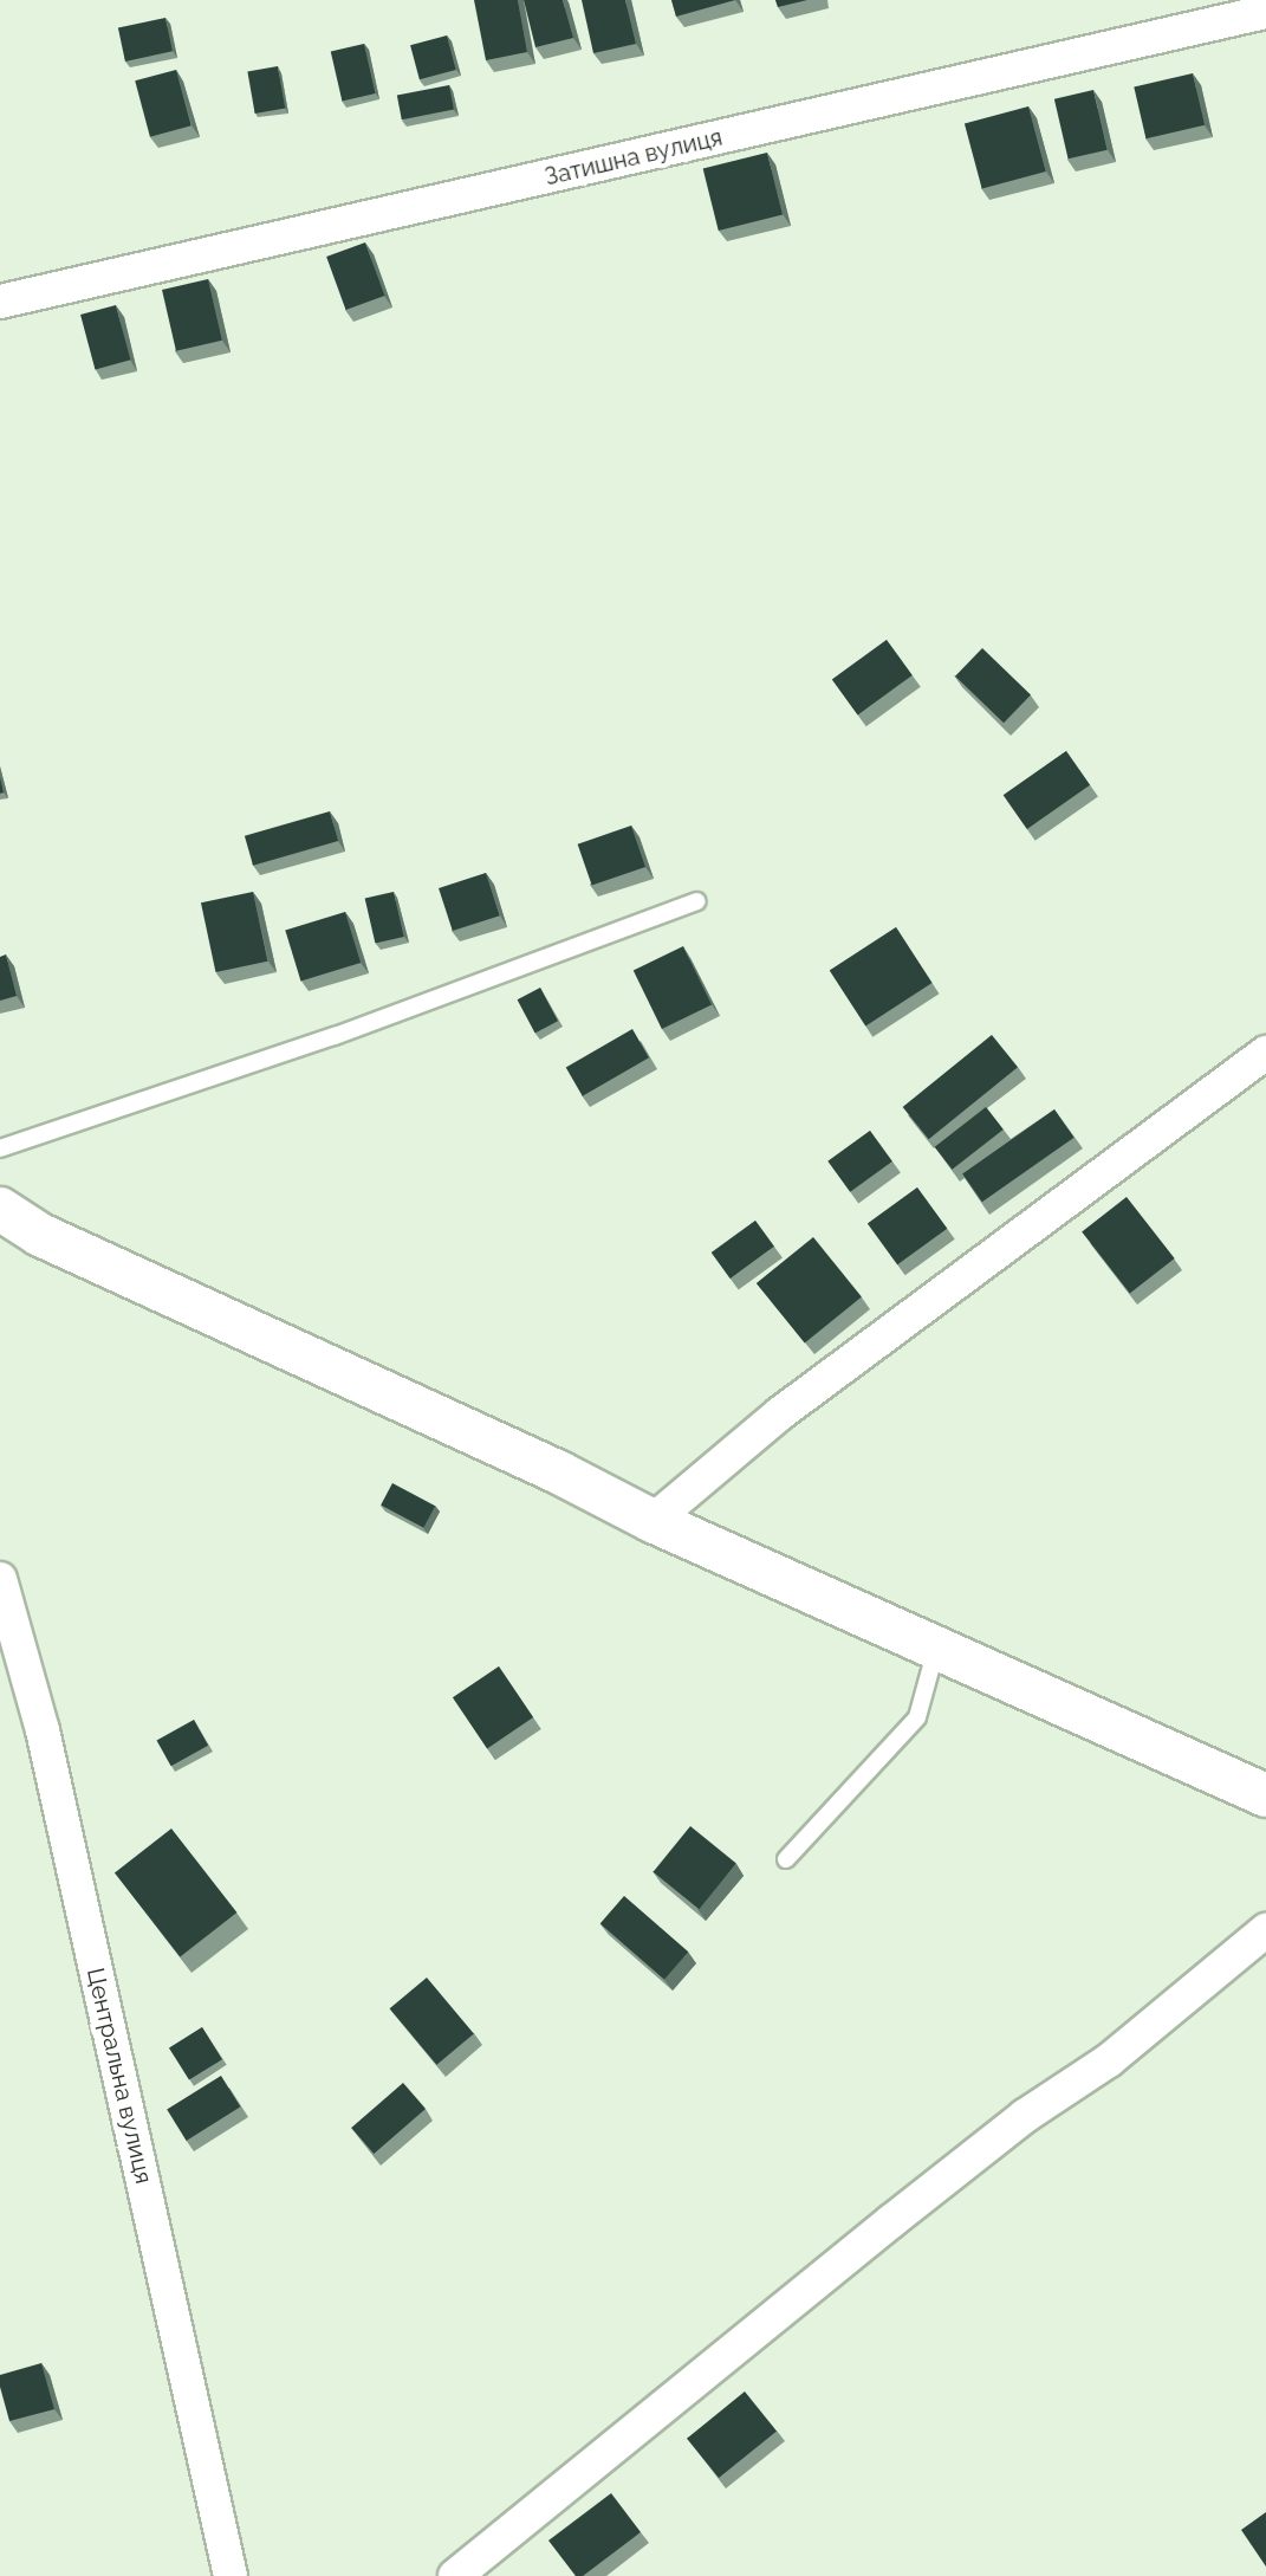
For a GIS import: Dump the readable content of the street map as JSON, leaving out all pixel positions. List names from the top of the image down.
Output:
{
  "streets": {
    "street": ["Затишна вулиця", "Центральна вулиця"]
  }
}
